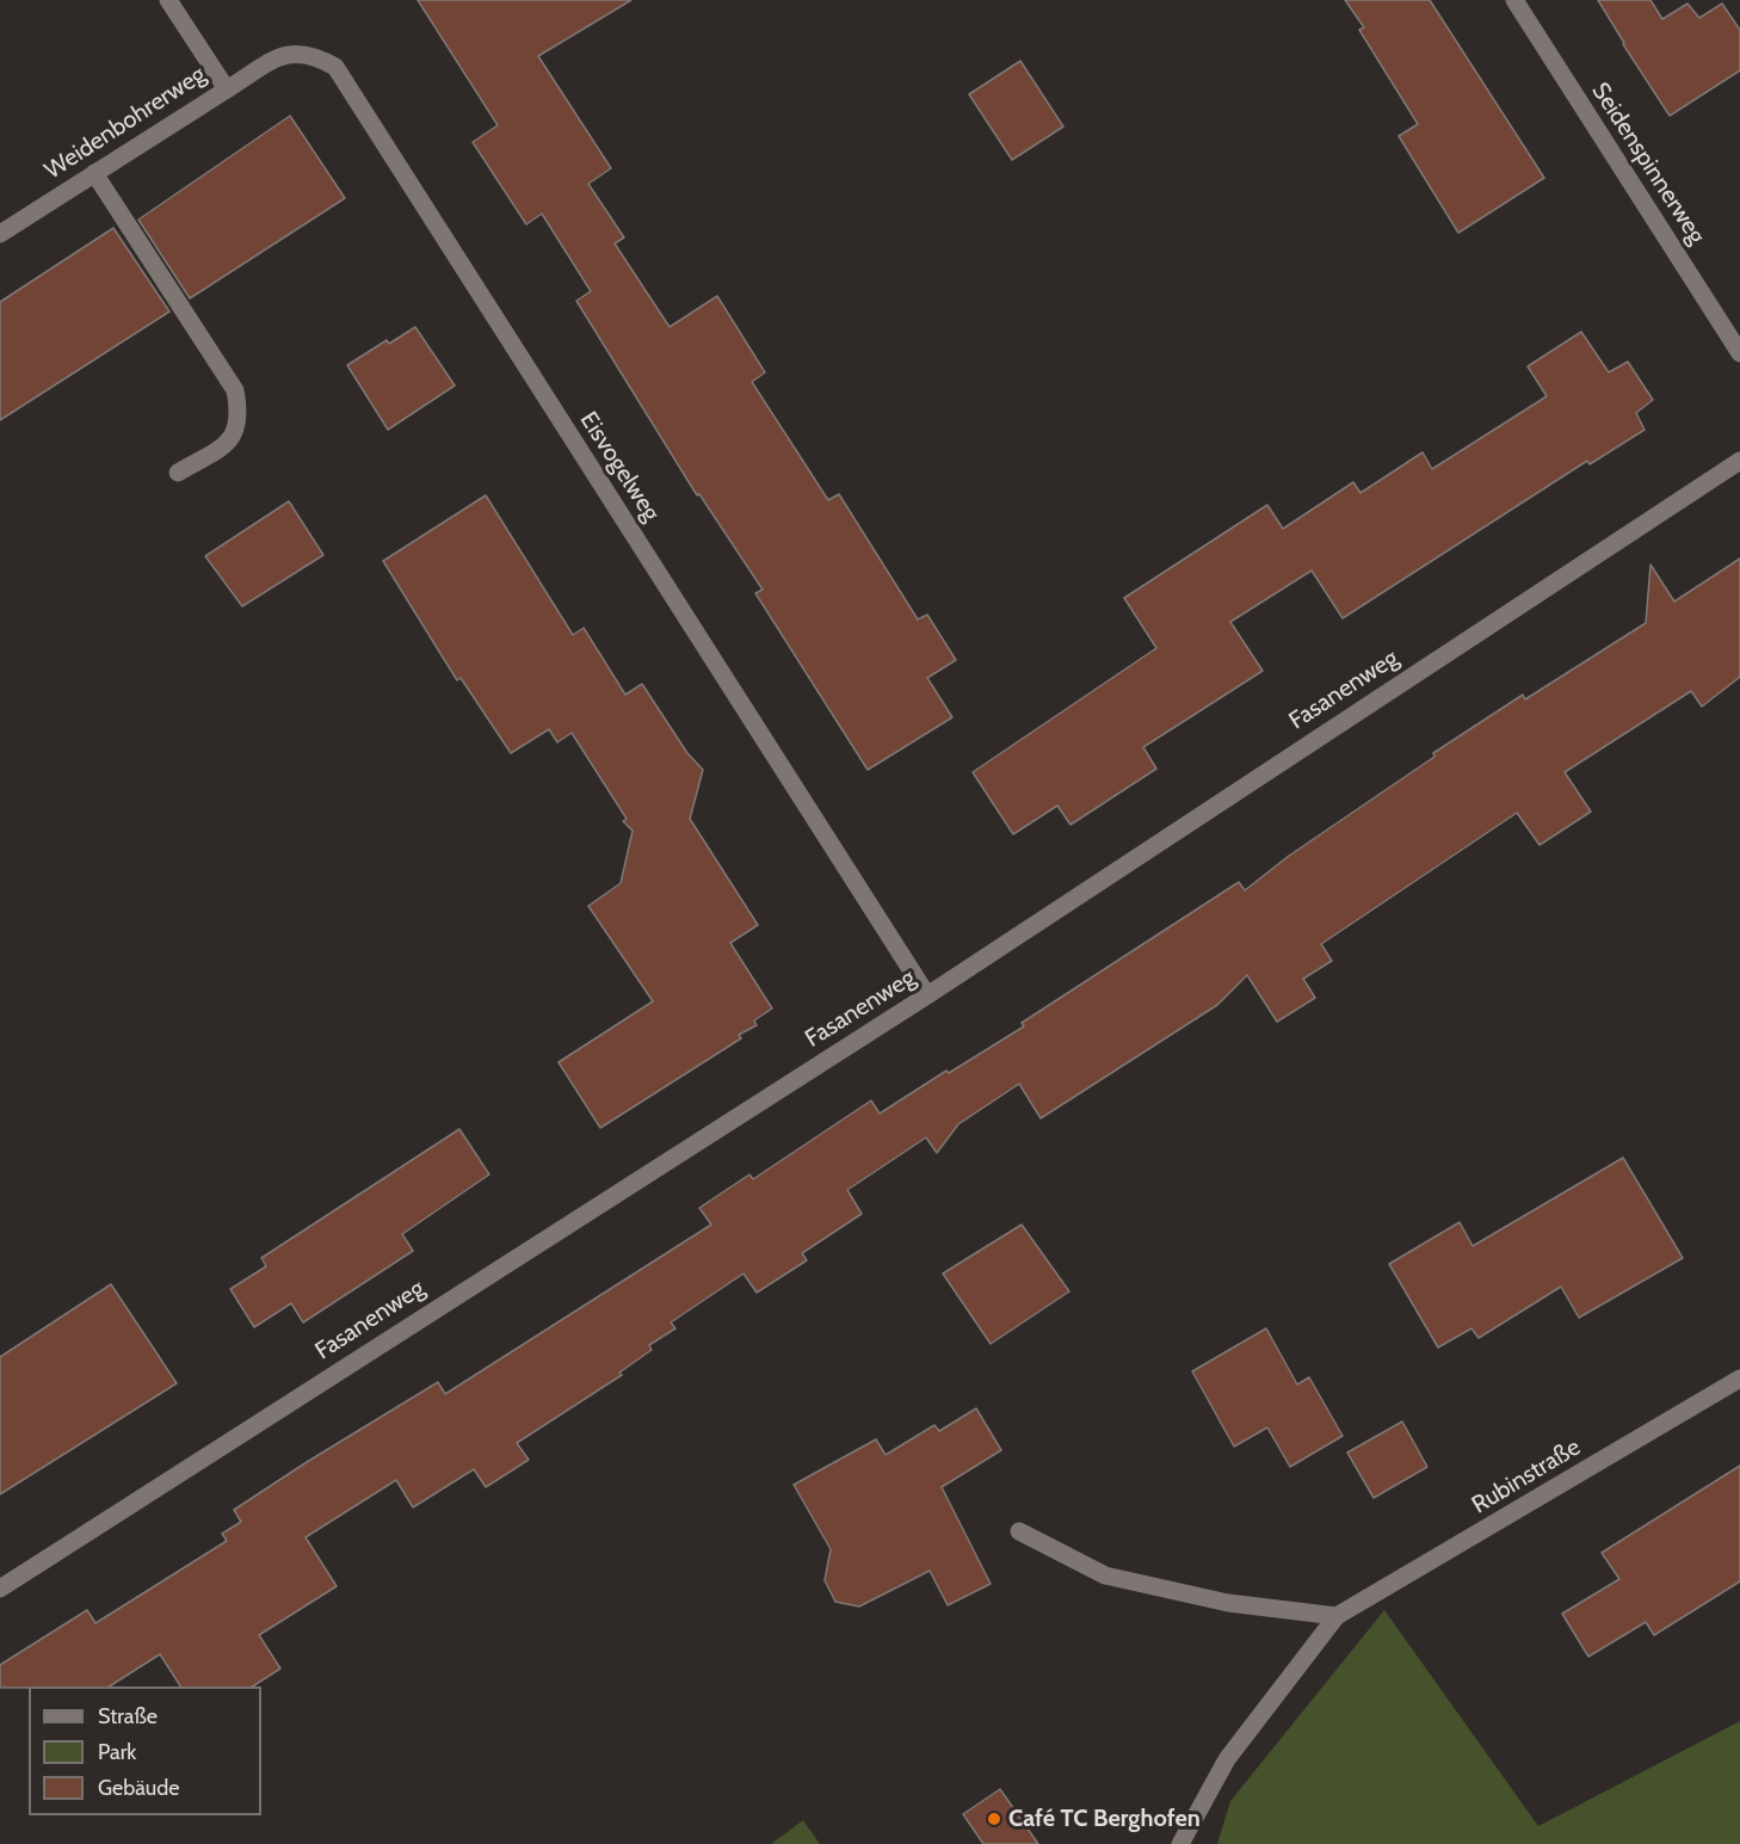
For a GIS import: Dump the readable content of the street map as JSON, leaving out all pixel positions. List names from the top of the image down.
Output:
{
  "streets": {
    "street": [
      "Weidenbohrerweg",
      "Seidenspinnerweg",
      "Eisvogelweg",
      "Fasanenweg",
      "Rubinstraße"
    ]
  },
  "crossings": [
    ["Weidenbohrerweg", "Eisvogelweg"],
    ["Eisvogelweg", "Fasanenweg"]
  ],
  "places": ["Café TC Berghofen"],
  "legend": ["Straße", "Park", "Gebäude"]
}
